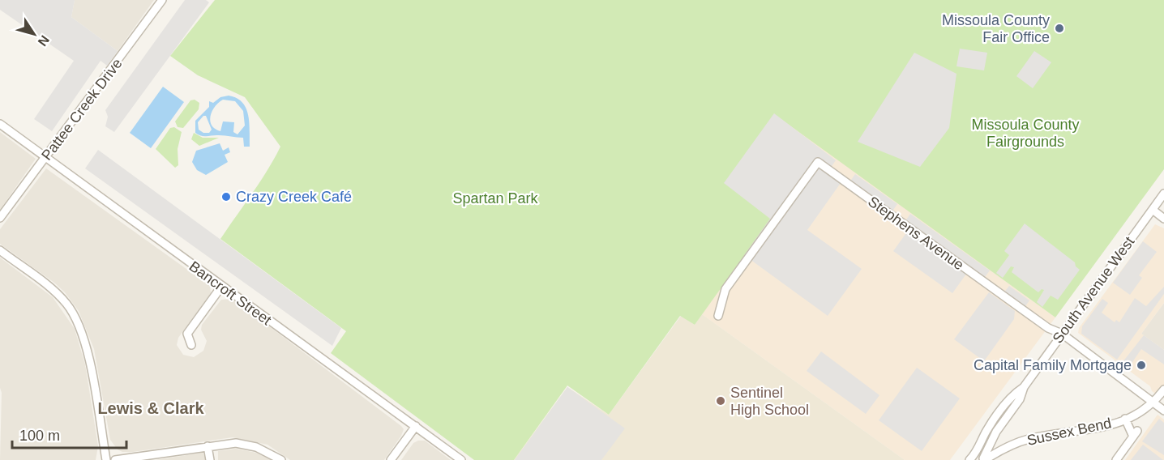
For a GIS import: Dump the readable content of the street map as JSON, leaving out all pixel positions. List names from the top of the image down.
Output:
{
  "streets": {
    "street": [
      "Pattee Creek Drive",
      "Stephens Avenue",
      "South Avenue West",
      "Bancroft Street",
      "Sussex Bend"
    ]
  },
  "crossings": [
    ["Pattee Creek Drive", "Bancroft Street"],
    ["Stephens Avenue", "South Avenue West"],
    ["Stephens Avenue", "Sussex Bend"],
    ["South Avenue West", "Sussex Bend"]
  ],
  "districts": ["Lewis & Clark"],
  "parks": ["Missoula County Fairgrounds", "Spartan Park"],
  "places": [
    "Missoula County Fair Office",
    "Crazy Creek Café",
    "Capital Family Mortgage",
    "Sentinel High School"
  ],
  "scale_bar": "100 m",
  "north": "bottom right"
}
